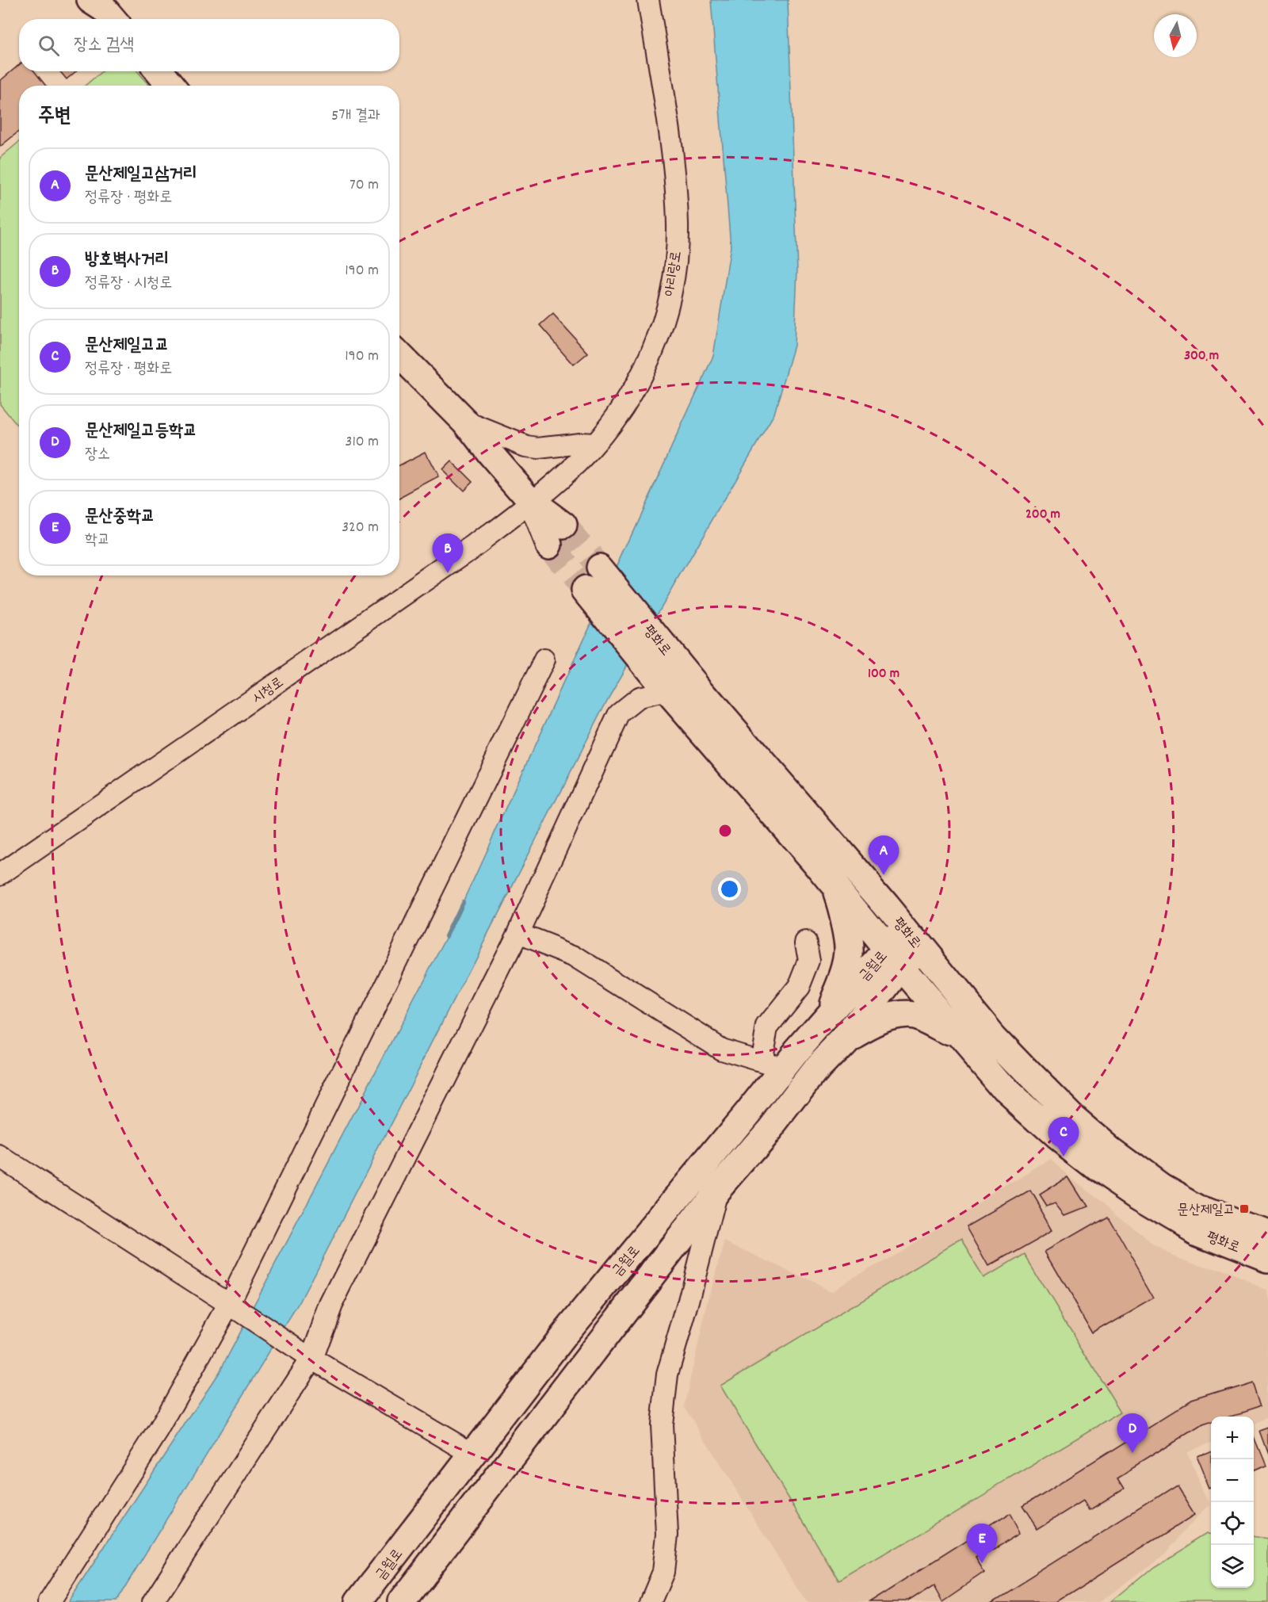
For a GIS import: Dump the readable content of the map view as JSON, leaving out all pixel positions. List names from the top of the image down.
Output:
{
  "streets": {
    "main road": ["평화로", "금월로"],
    "street": ["아리랑로", "시청로"]
  },
  "crossings": [
    ["아리랑로", "시청로"],
    ["평화로", "금월로"]
  ],
  "places": {
    "transit": ["문산제일고"]
  },
  "north": "bottom",
  "page": {
    "search": "장소 검색",
    "heading": ["주변", "5개 결과"],
    "list": [
      {
        "mark": "A",
        "name": "문산제일고삼거리",
        "note": "정류장 · 평화로",
        "value": "70 m"
      },
      {
        "mark": "B",
        "name": "방호벽사거리",
        "note": "정류장 · 시청로",
        "value": "190 m"
      },
      {
        "mark": "C",
        "name": "문산제일고교",
        "note": "정류장 · 평화로",
        "value": "190 m"
      },
      {
        "mark": "D",
        "name": "문산제일고등학교",
        "note": "장소",
        "value": "310 m"
      },
      {
        "mark": "E",
        "name": "문산중학교",
        "note": "학교",
        "value": "320 m"
      }
    ],
    "pins": [
      "B",
      "A",
      "C",
      "D",
      "E"
    ],
    "map_buttons": ["+", "−"]
  },
  "rings": ["300 m", "200 m", "100 m"]
}
